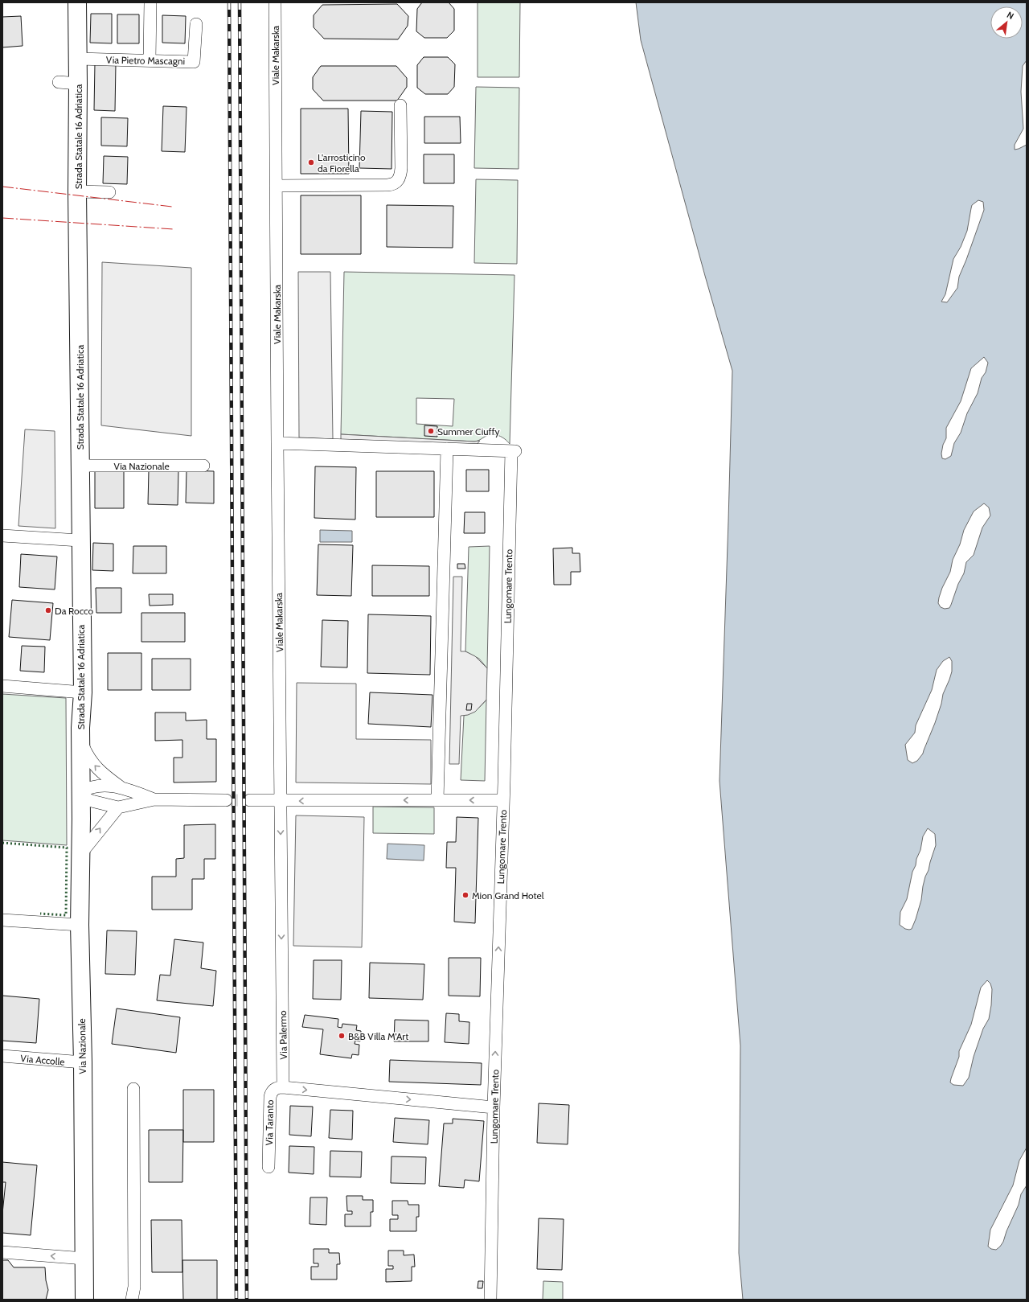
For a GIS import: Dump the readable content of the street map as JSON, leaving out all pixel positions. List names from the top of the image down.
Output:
{
  "streets": {
    "main road": ["Strada Statale 16 Adriatica", "Via Nazionale"],
    "street": [
      "Viale Makarska",
      "Via Pietro Mascagni",
      "Lungomare Trento",
      "Via Palermo",
      "Via Accolle",
      "Via Taranto"
    ]
  },
  "crossings": [
    ["Viale Makarska", "Via Palermo"],
    ["Via Pietro Mascagni", "Strada Statale 16 Adriatica"],
    ["Strada Statale 16 Adriatica", "Via Nazionale"],
    ["Via Nazionale", "Via Accolle"],
    ["Via Palermo", "Via Taranto"]
  ],
  "one_way": ["Via Palermo"],
  "places": [
    "L'arrosticino da Fiorella",
    "Summer Ciuffy",
    "Da Rocco",
    "Mion Grand Hotel",
    "B&B Villa M'Art"
  ],
  "north": "top right"
}
